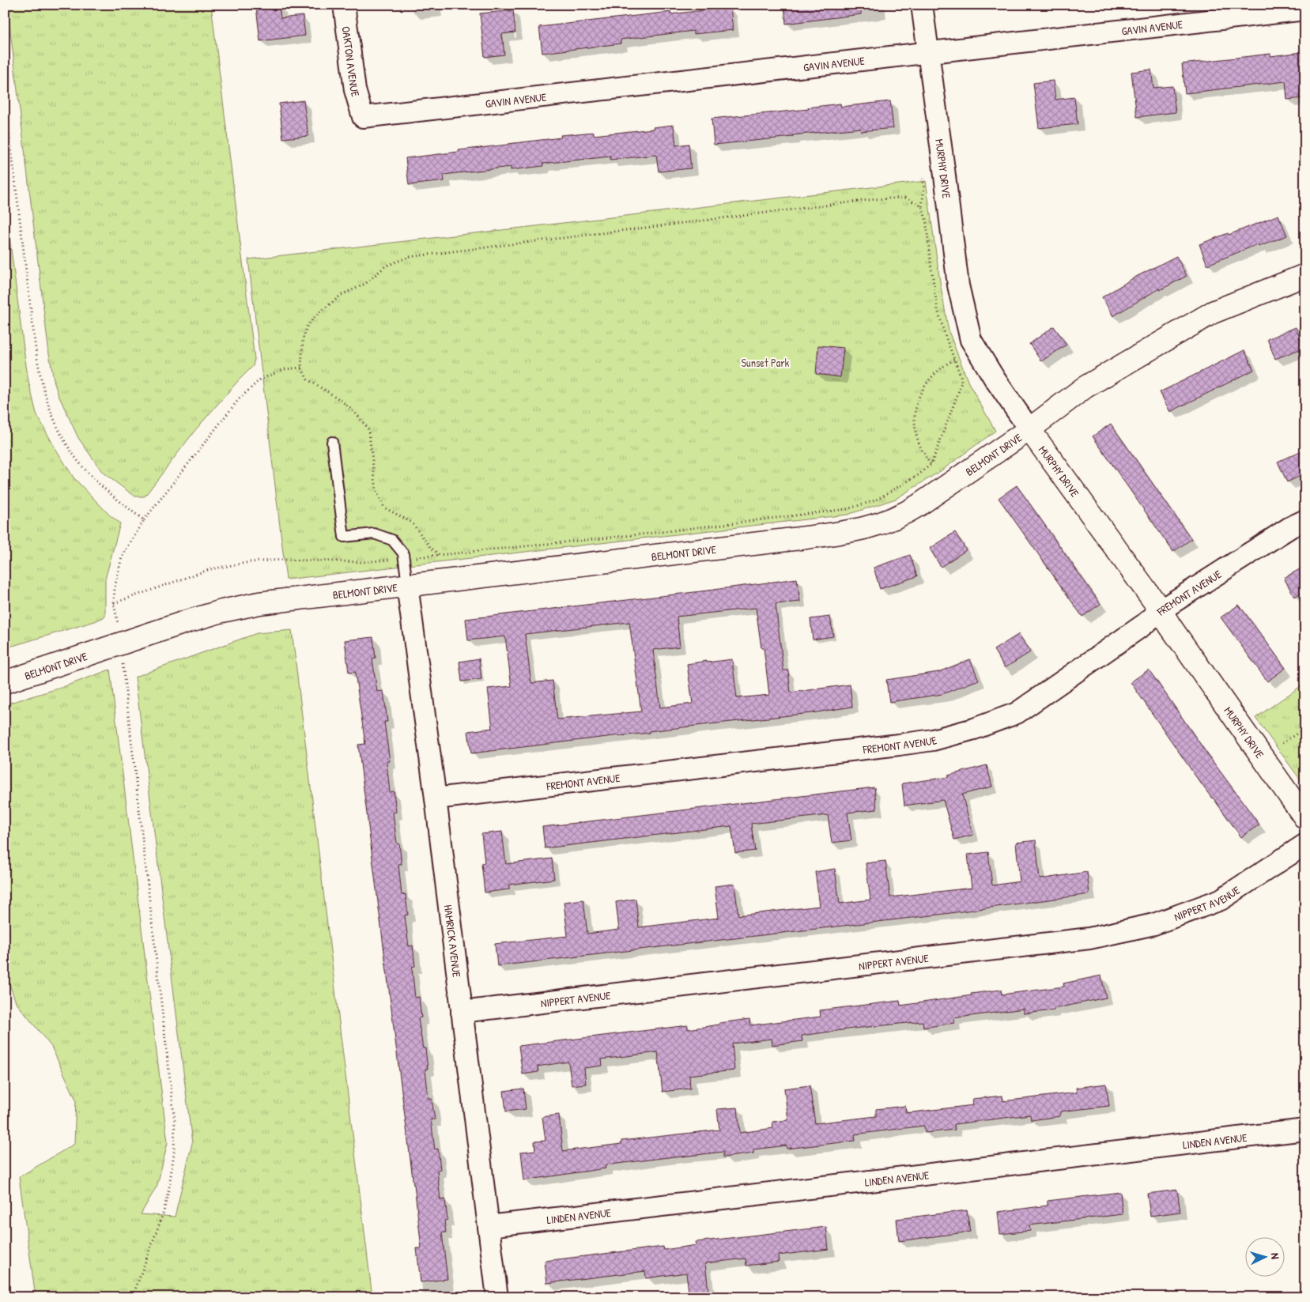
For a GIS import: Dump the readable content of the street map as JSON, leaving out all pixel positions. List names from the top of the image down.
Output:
{
  "streets": {
    "street": [
      "GAVIN AVENUE",
      "OAKTON AVENUE",
      "MURPHY DRIVE",
      "BELMONT DRIVE",
      "FREMONT AVENUE",
      "NIPPERT AVENUE",
      "HAMRICK AVENUE",
      "LINDEN AVENUE"
    ]
  },
  "crossings": [
    ["GAVIN AVENUE", "OAKTON AVENUE"],
    ["GAVIN AVENUE", "MURPHY DRIVE"],
    ["MURPHY DRIVE", "BELMONT DRIVE"],
    ["MURPHY DRIVE", "FREMONT AVENUE"],
    ["BELMONT DRIVE", "HAMRICK AVENUE"],
    ["FREMONT AVENUE", "HAMRICK AVENUE"],
    ["NIPPERT AVENUE", "HAMRICK AVENUE"],
    ["HAMRICK AVENUE", "LINDEN AVENUE"]
  ],
  "parks": ["Sunset Park"],
  "north": "right"
}
